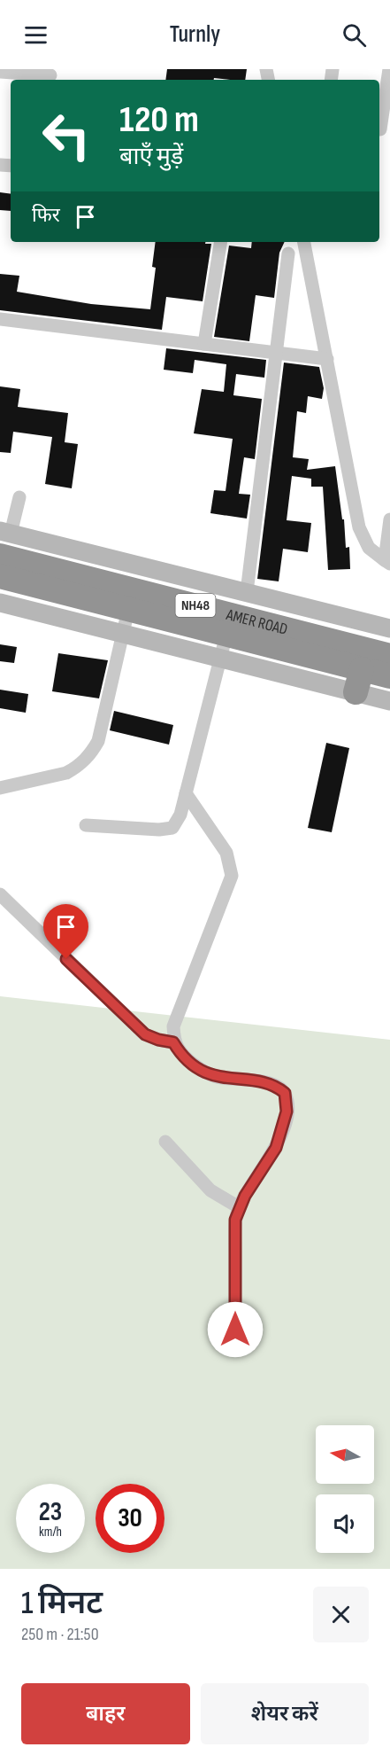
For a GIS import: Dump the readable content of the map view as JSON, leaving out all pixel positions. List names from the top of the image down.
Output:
{
  "streets": {
    "highway": ["NH48", "AMER ROAD"]
  },
  "north": "left",
  "page": {
    "header": "Turnly",
    "turn": ["120 m", "बाएँ मुड़ें"],
    "then": "फिर",
    "speed": "23 km/h",
    "limit": "30",
    "heading": ["1 मिनट", "250 m · 21:50"],
    "buttons": ["बाहर", "शेयर करें"]
  }
}
